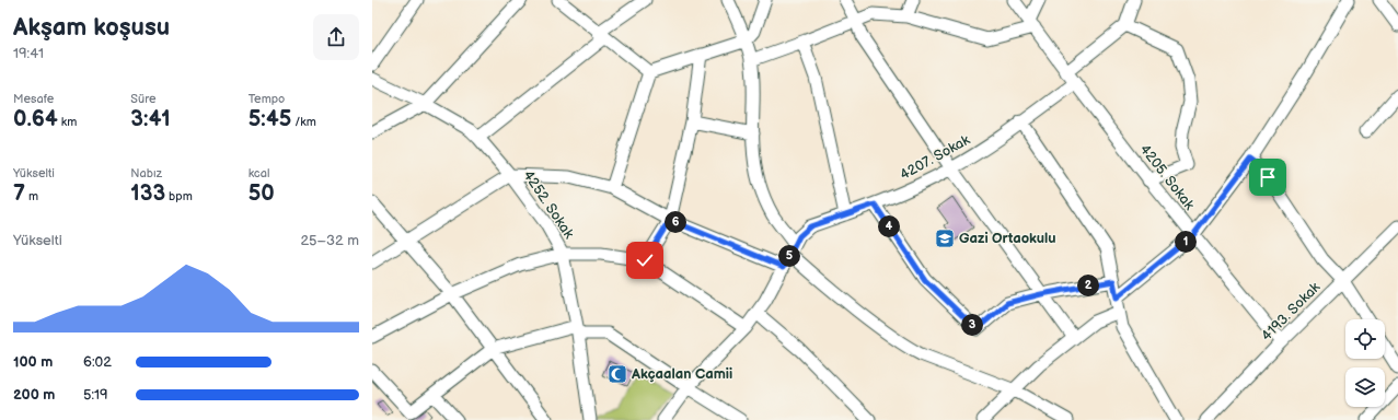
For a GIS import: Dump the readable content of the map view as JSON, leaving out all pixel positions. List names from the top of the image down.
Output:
{
  "streets": {
    "street": [
      "4207. Sokak",
      "4205. Sokak",
      "4252. Sokak",
      "4193. Sokak"
    ]
  },
  "crossings": [
    ["4207. Sokak", "4205. Sokak"],
    ["4205. Sokak", "4193. Sokak"]
  ],
  "places": {
    "school or university": ["Gazi Ortaokulu"],
    "mosque": ["Akçaalan Camii"]
  },
  "page": {
    "heading": ["Akşam koşusu", "19:41"],
    "stats": [
      ["Mesafe", "0.64 km"],
      ["Süre", "3:41"],
      ["Tempo", "5:45 /km"],
      ["Yükselti", "7 m"],
      ["Nabız", "133 bpm"],
      ["kcal", "50"]
    ],
    "pins": [
      "6",
      "4",
      "1",
      "5",
      "2",
      "3"
    ],
    "chart": ["Yükselti", "25–32 m"],
    "list": [
      {
        "name": "100 m",
        "note": "6:02"
      },
      {
        "name": "200 m",
        "note": "5:19"
      }
    ]
  }
}
